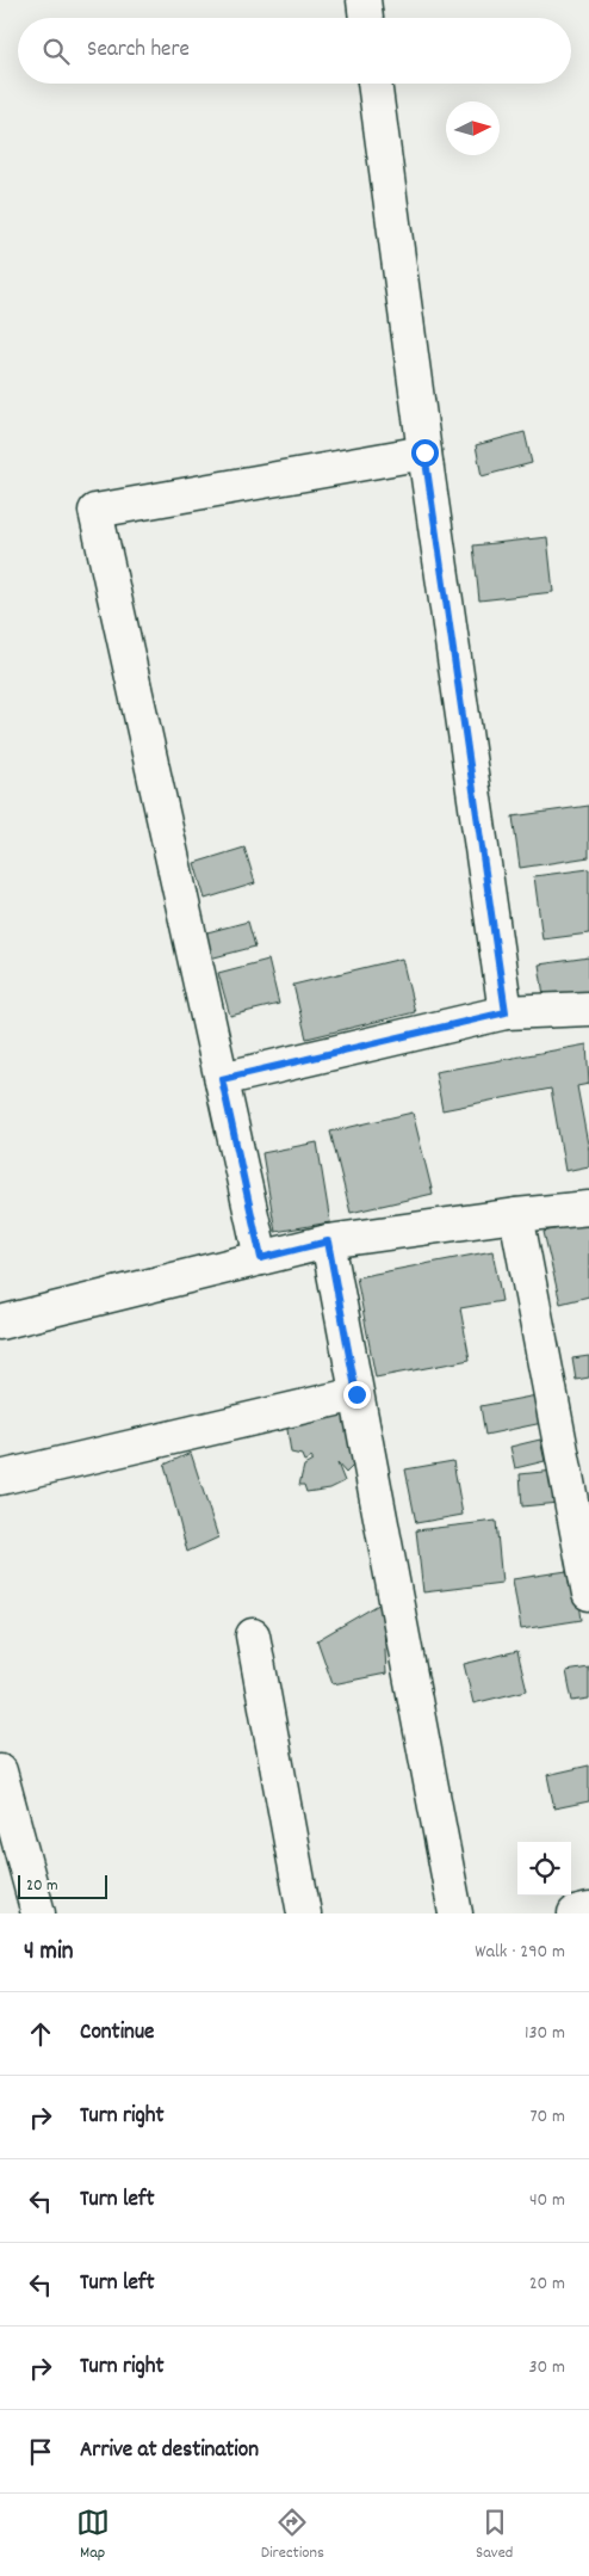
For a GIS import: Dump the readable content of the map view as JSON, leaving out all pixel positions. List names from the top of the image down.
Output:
{
  "scale_bar": "20 m",
  "north": "right",
  "page": {
    "search": "Search here",
    "scale": "20 m",
    "heading": ["4 min", "Walk · 290 m"],
    "list": [
      ["Continue", "130 m"],
      ["Turn right", "70 m"],
      ["Turn left", "40 m"],
      ["Turn left", "20 m"],
      ["Turn right", "30 m"],
      "Arrive at destination"
    ],
    "nav": ["Map", "Directions", "Saved"]
  }
}
